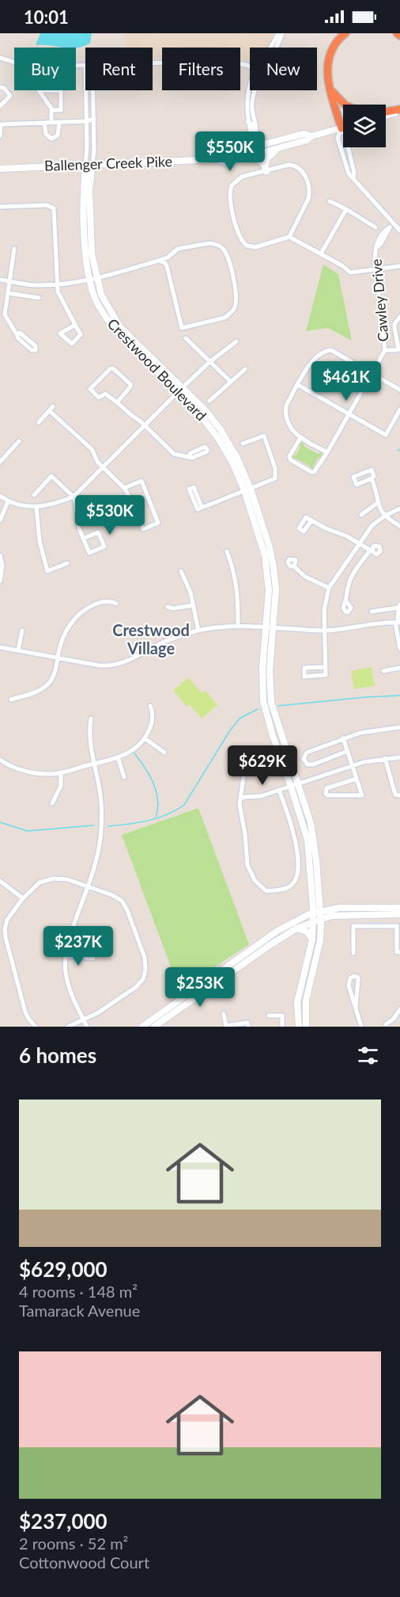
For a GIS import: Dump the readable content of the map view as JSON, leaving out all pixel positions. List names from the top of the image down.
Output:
{
  "streets": {
    "main road": ["Ballenger Creek Pike", "Crestwood Boulevard"],
    "street": ["Cawley Drive"]
  },
  "crossings": [
    ["Ballenger Creek Pike", "Crestwood Boulevard"]
  ],
  "districts": ["Crestwood Village"],
  "page": {
    "status": "10:01",
    "chip": [
      "Buy",
      "Rent",
      "Filters",
      "New"
    ],
    "price": [
      "$550K",
      "$461K",
      "$530K",
      "$629K",
      "$237K",
      "$253K"
    ],
    "heading": "6 homes",
    "list": [
      {
        "name": "$629,000",
        "note": "4 rooms · 148 m² · Tamarack Avenue"
      },
      {
        "name": "$237,000",
        "note": "2 rooms · 52 m² · Cottonwood Court"
      }
    ]
  }
}
